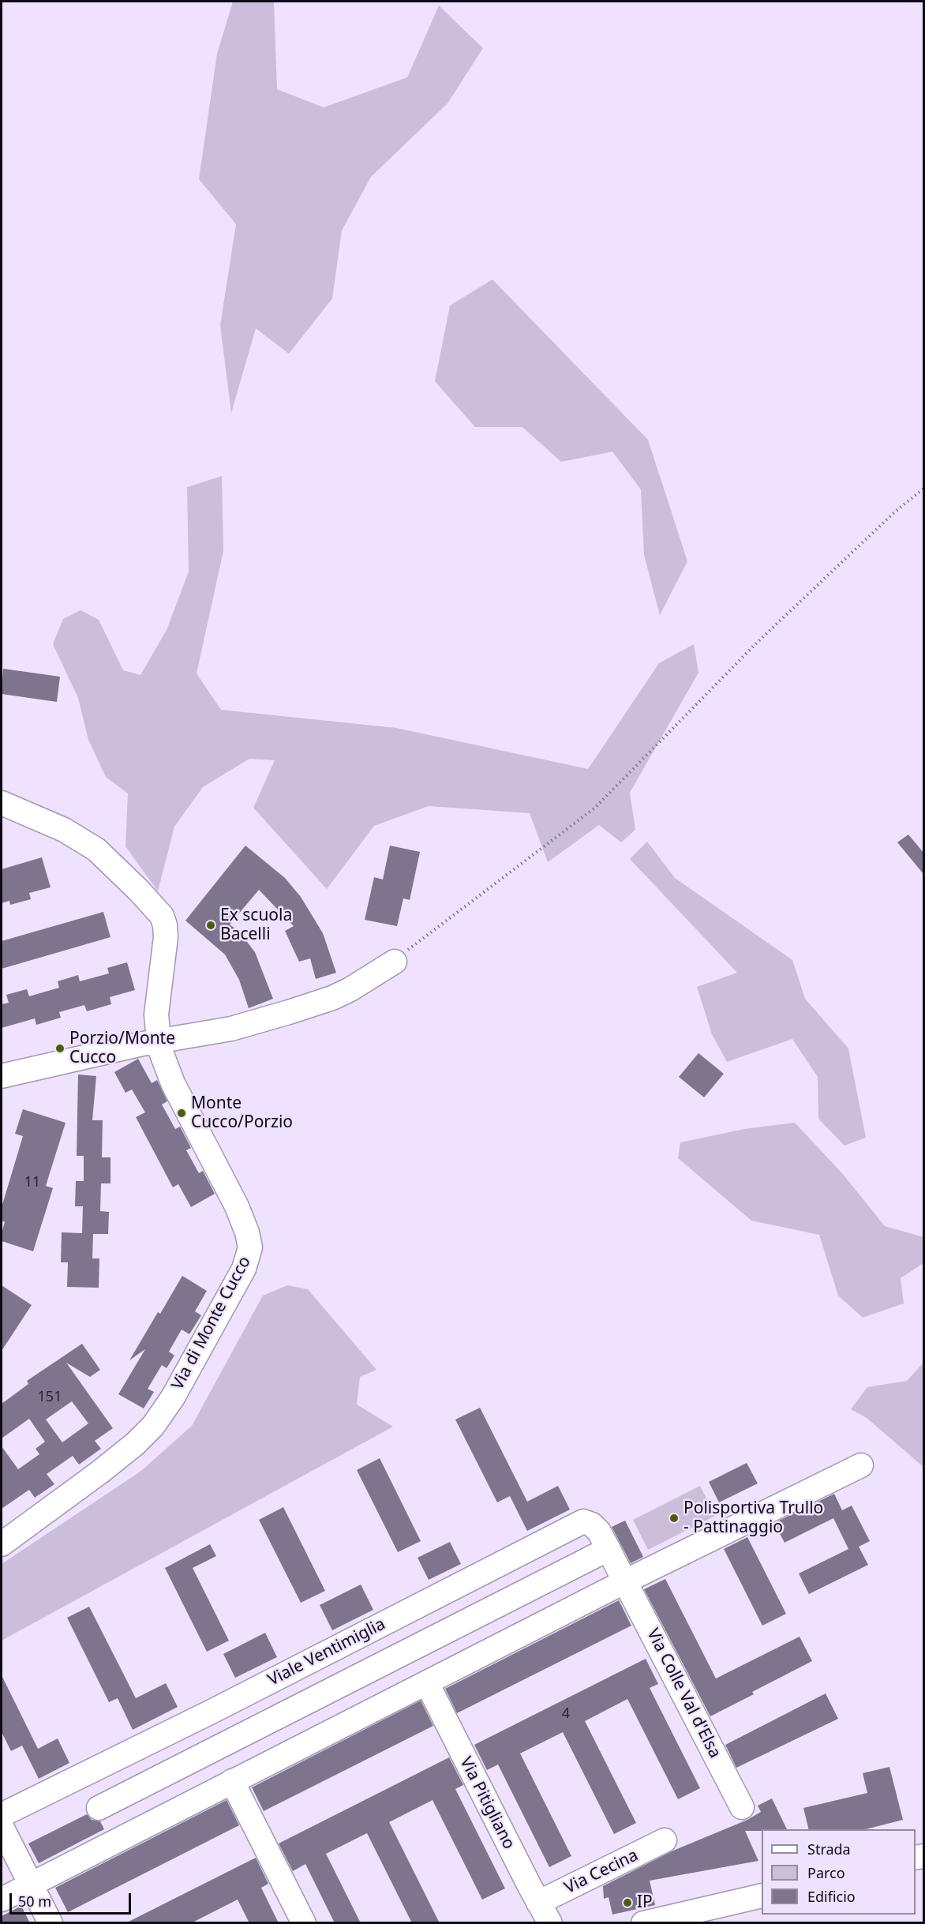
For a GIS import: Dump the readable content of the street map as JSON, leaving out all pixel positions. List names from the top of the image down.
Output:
{
  "streets": {
    "street": [
      "Via di Monte Cucco",
      "Viale Ventimiglia",
      "Via Colle Val d'Elsa",
      "Via Pitigliano",
      "Via Cecina"
    ]
  },
  "crossings": [
    ["Viale Ventimiglia", "Via Colle Val d'Elsa"],
    ["Via Pitigliano", "Via Cecina"]
  ],
  "places": [
    "Ex scuola Bacelli",
    "Porzio/Monte Cucco",
    "Monte Cucco/Porzio",
    "Polisportiva Trullo - Pattinaggio",
    "IP"
  ],
  "house_numbers": ["11", "151", "4"],
  "legend": ["Strada", "Parco", "Edificio"],
  "scale_bar": "50 m"
}
